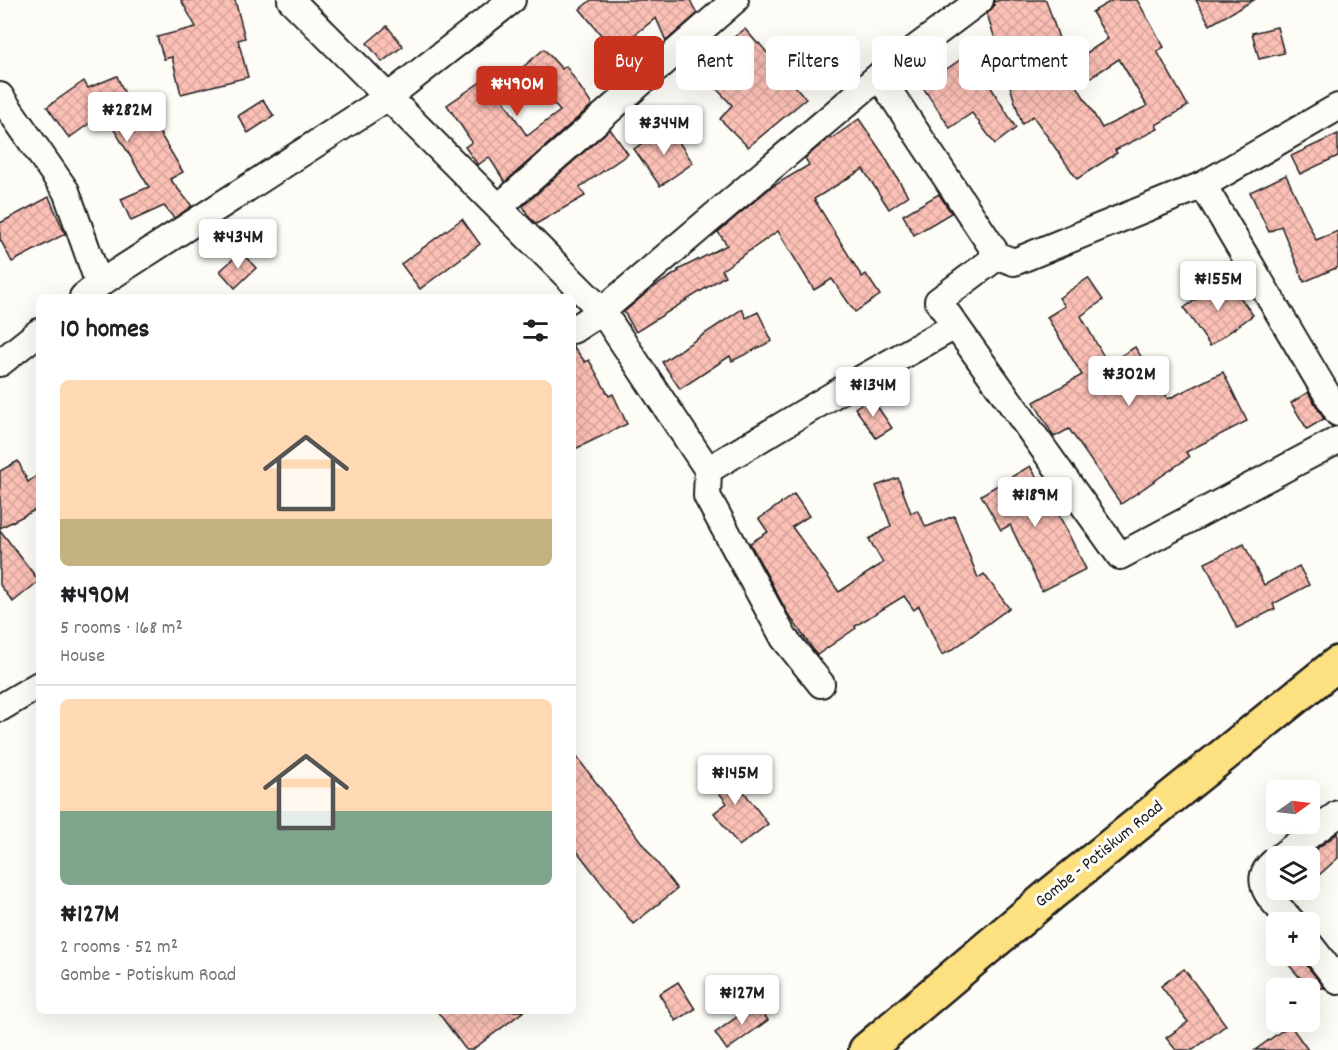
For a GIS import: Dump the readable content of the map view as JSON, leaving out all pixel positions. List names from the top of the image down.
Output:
{
  "streets": {
    "main road": ["Gombe - Potiskum Road"]
  },
  "north": "right",
  "page": {
    "chip": [
      "Buy",
      "Rent",
      "Filters",
      "New",
      "Apartment"
    ],
    "price": [
      "₦490M",
      "₦282M",
      "₦344M",
      "₦434M",
      "₦155M",
      "₦302M",
      "₦134M",
      "₦189M",
      "₦145M",
      "₦127M"
    ],
    "heading": "10 homes",
    "list": [
      {
        "name": "₦490M",
        "note": "5 rooms · 168 m² · House"
      },
      {
        "name": "₦127M",
        "note": "2 rooms · 52 m² · Gombe - Potiskum Road"
      }
    ],
    "map_buttons": ["+", "−"]
  }
}
